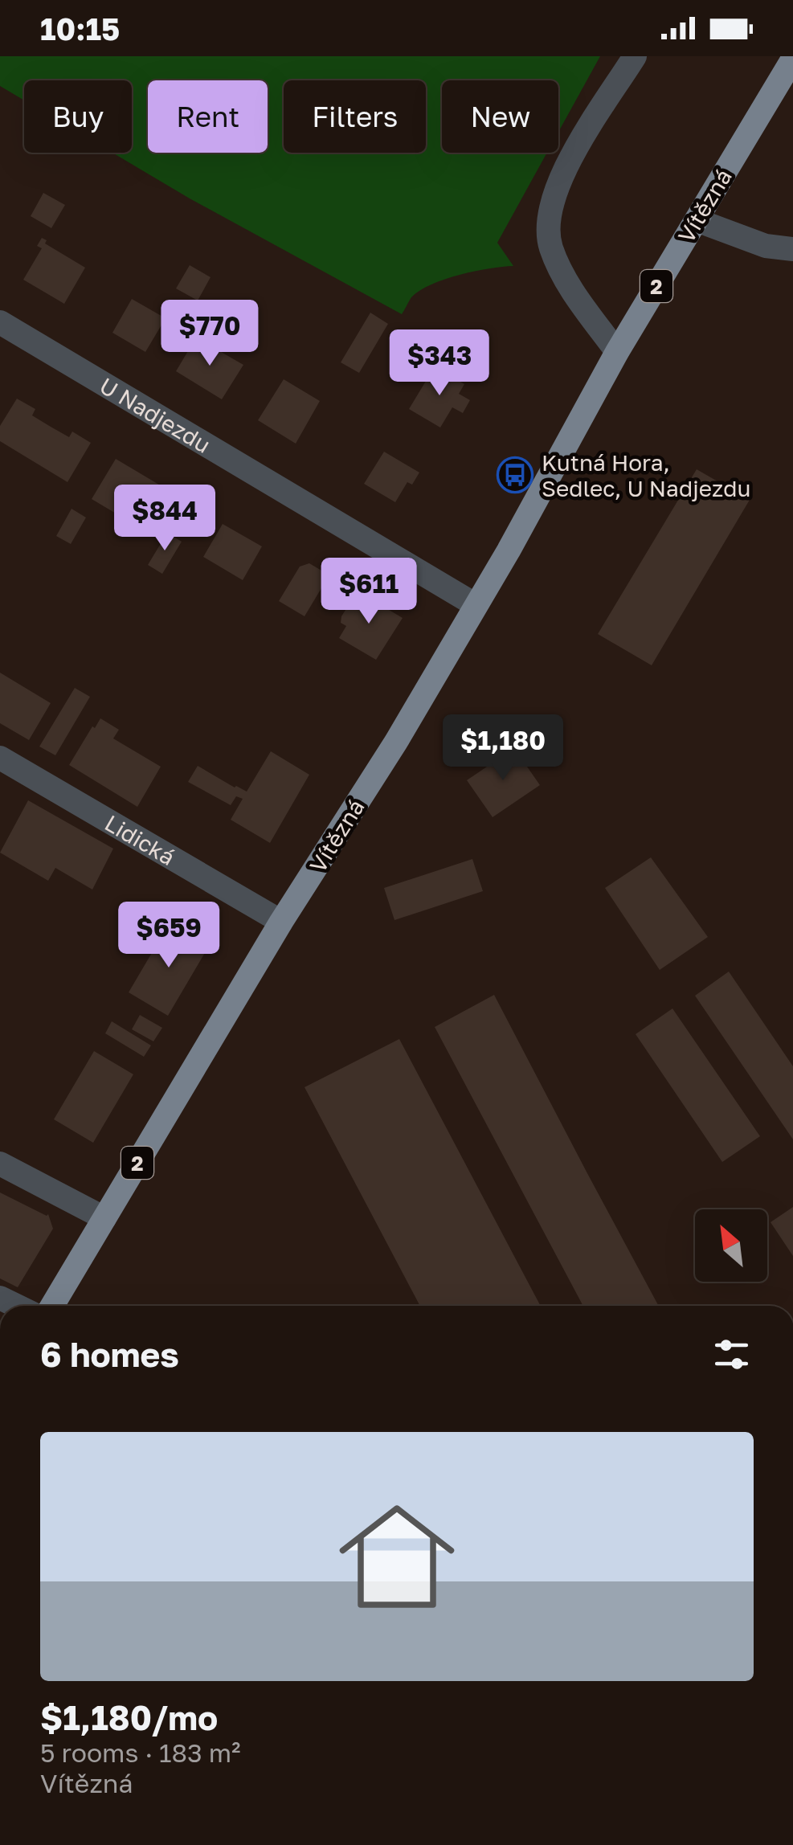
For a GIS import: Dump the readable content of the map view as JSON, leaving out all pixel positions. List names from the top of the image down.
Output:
{
  "streets": {
    "main road": ["Vítězná", "2"],
    "street": ["U Nadjezdu", "Lidická"]
  },
  "crossings": [
    ["Vítězná", "U Nadjezdu"],
    ["Vítězná", "Lidická"]
  ],
  "places": {
    "bus stop": ["Kutná Hora, Sedlec, U Nadjezdu"]
  },
  "north": "top left",
  "page": {
    "status": "10:15",
    "chip": [
      "Buy",
      "Rent",
      "Filters",
      "New"
    ],
    "price": [
      "$770",
      "$343",
      "$844",
      "$611",
      "$1,180",
      "$659"
    ],
    "heading": "6 homes",
    "list": [
      {
        "name": "$1,180/mo",
        "note": "5 rooms · 183 m² · Vítězná"
      }
    ]
  }
}
